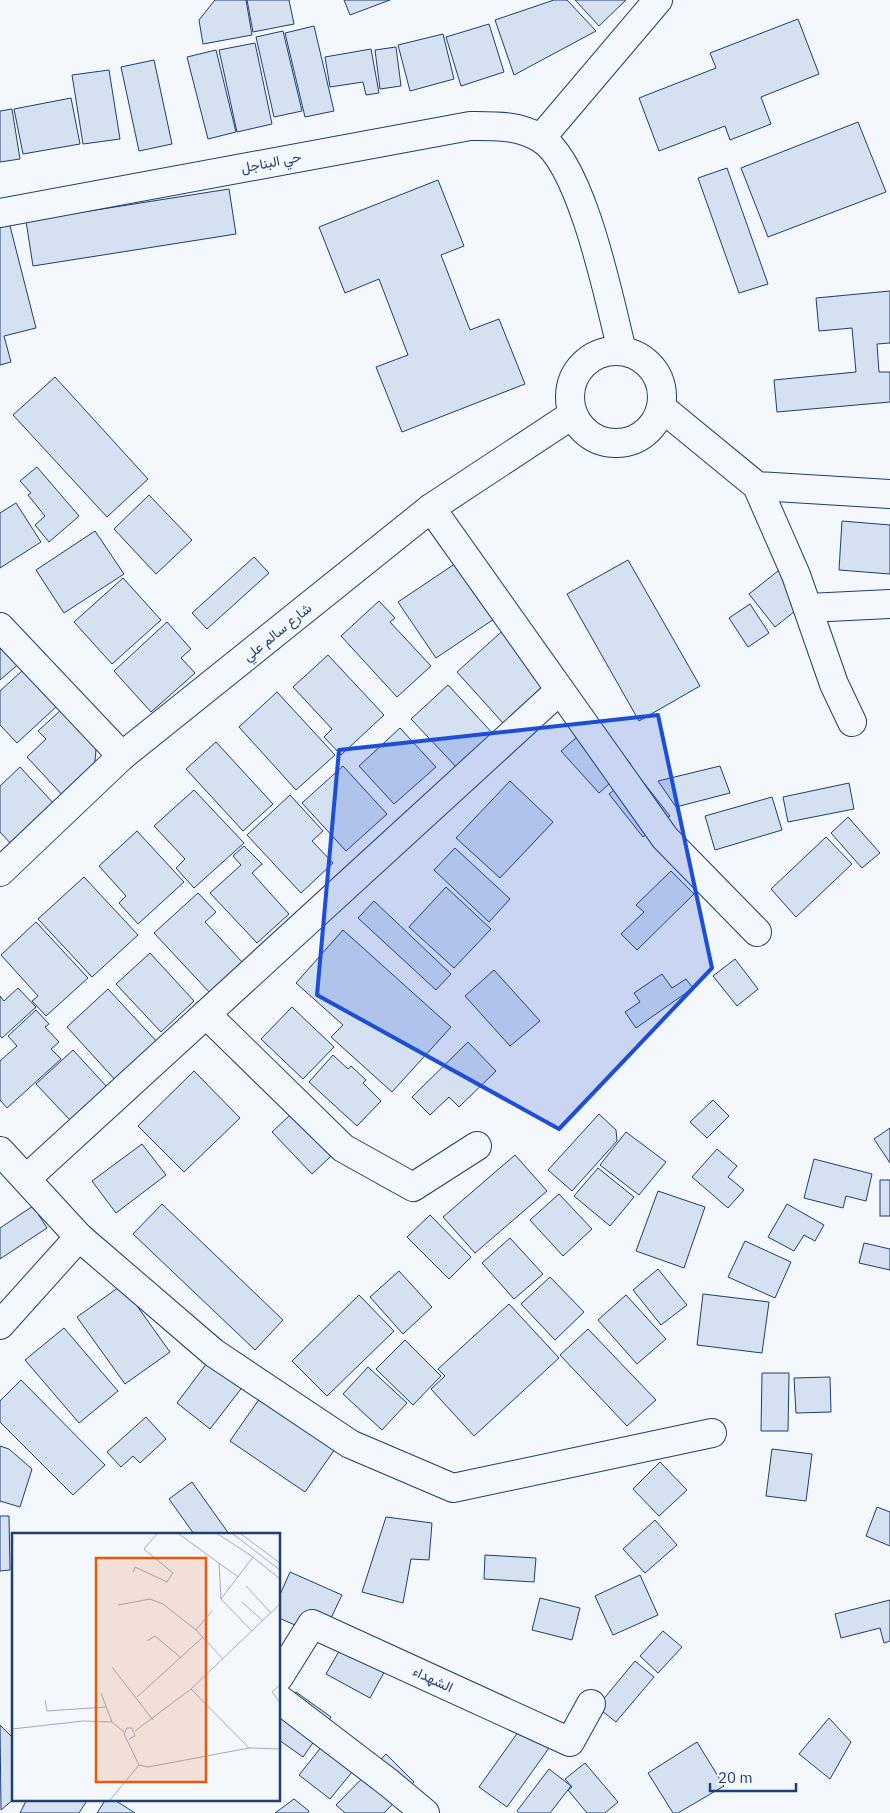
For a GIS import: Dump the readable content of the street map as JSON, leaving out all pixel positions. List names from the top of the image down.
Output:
{
  "streets": {
    "street": ["حي البناجل", "شارع سالم علي", "الشهداء"]
  },
  "scale_bar": "20 m"
}
